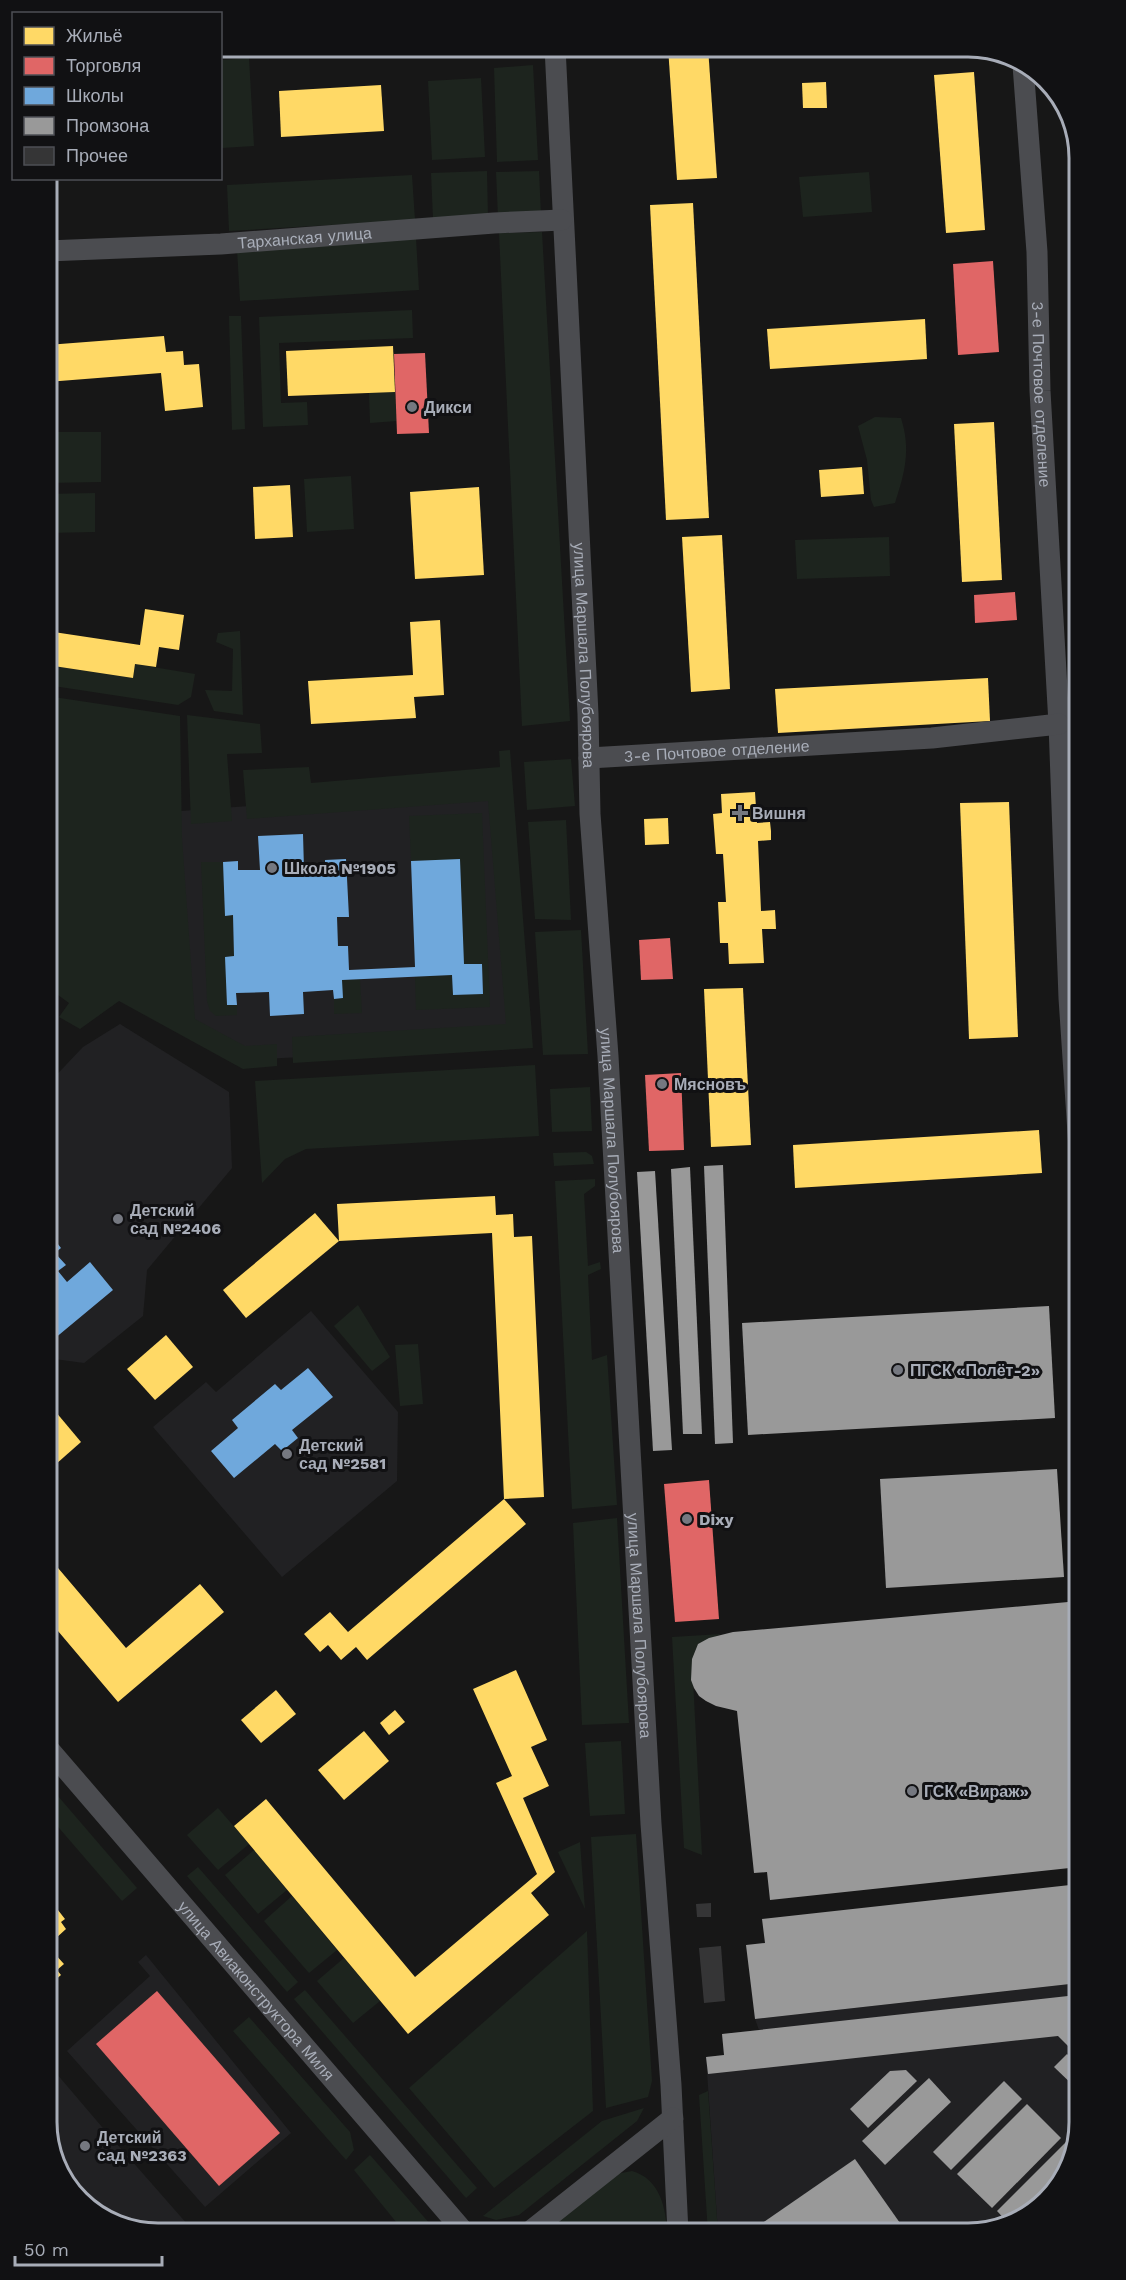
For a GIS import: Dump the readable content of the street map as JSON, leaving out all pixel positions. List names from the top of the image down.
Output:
{
  "streets": {
    "street": [
      "Тарханская улица",
      "3-е Почтовое отделение",
      "улица Маршала Полубоярова",
      "улица Авиаконструктора Миля"
    ]
  },
  "crossings": [
    ["Тарханская улица", "улица Маршала Полубоярова"],
    ["3-е Почтовое отделение", "улица Маршала Полубоярова"]
  ],
  "places": {
    "other": [
      "Дикси",
      "Школа №1905",
      "Мясновъ",
      "Детский сад №2406",
      "ПГСК «Полёт-2»",
      "Детский сад №2581",
      "Dixy",
      "ГСК «Вираж»",
      "Детский сад №2363"
    ],
    "health": ["Вишня"]
  },
  "legend": [
    "Жильё",
    "Торговля",
    "Школы",
    "Промзона",
    "Прочее"
  ],
  "scale_bar": "50 m"
}
